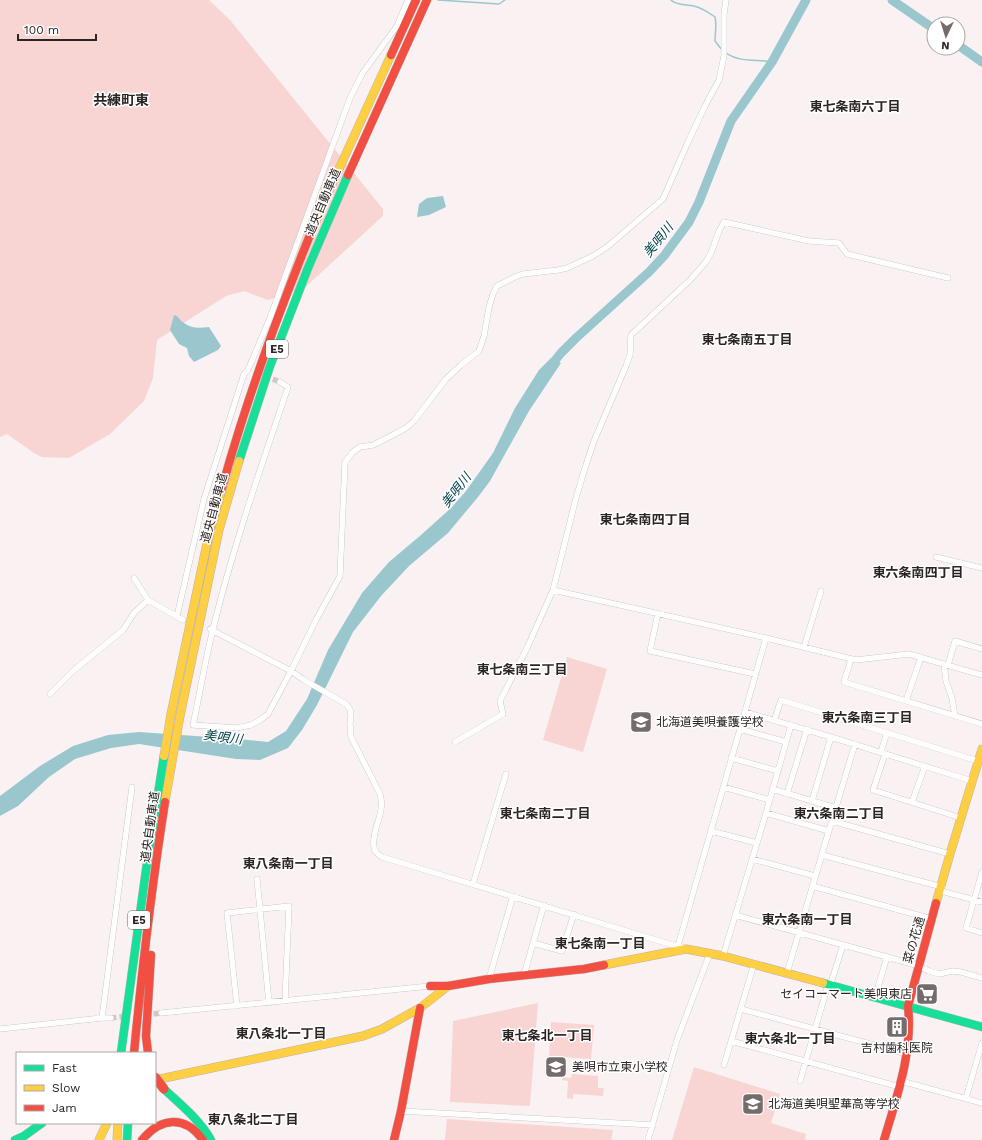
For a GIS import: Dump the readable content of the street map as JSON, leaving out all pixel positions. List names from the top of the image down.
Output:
{
  "streets": {
    "main road": ["道央自動車道", "E5", "菜の花通"]
  },
  "districts": [
    "共練町東",
    "東七条南六丁目",
    "東七条南五丁目",
    "東七条南四丁目",
    "東六条南四丁目",
    "東七条南三丁目",
    "東六条南三丁目",
    "東七条南二丁目",
    "東六条南二丁目",
    "東八条南一丁目",
    "東六条南一丁目",
    "東七条南一丁目",
    "東八条北一丁目",
    "東七条北一丁目",
    "東六条北一丁目",
    "東八条北二丁目"
  ],
  "water": ["美唄川"],
  "places": {
    "school or university": ["北海道美唄養護学校", "美唄市立東小学校", "北海道美唄聖華高等学校"],
    "supermarket": ["セイコーマート美唄東店"],
    "building": ["吉村歯科医院"]
  },
  "legend": ["Fast", "Slow", "Jam"],
  "scale_bar": "100 m",
  "north": "bottom"
}
